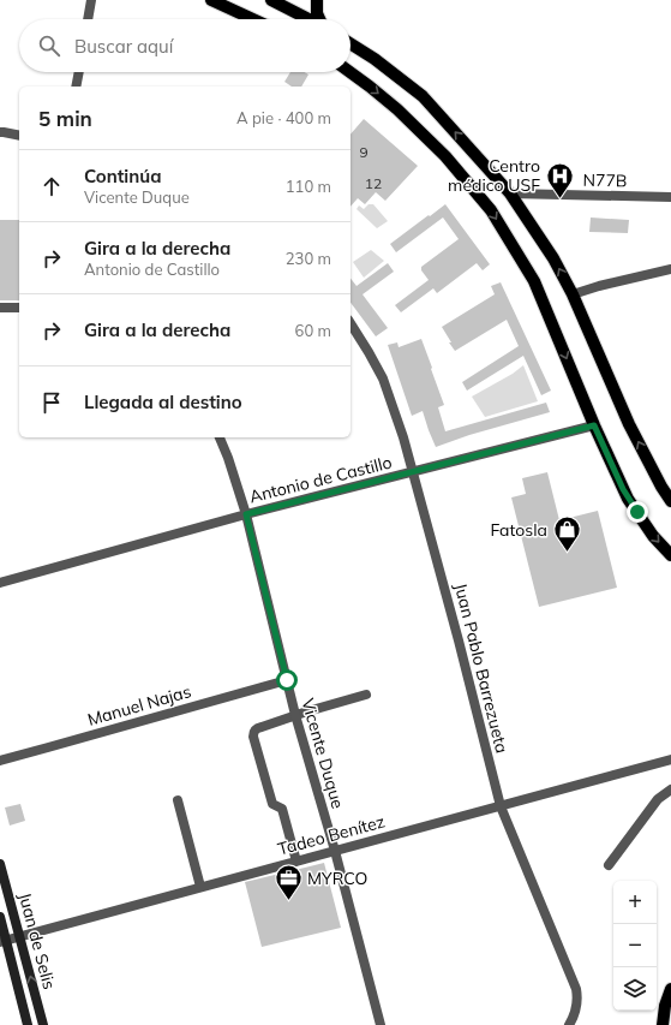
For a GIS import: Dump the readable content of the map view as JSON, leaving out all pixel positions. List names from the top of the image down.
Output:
{
  "streets": {
    "main road": ["Juan de Selis"],
    "street": [
      "N77B",
      "Antonio de Castillo",
      "Juan Pablo Barrezueta",
      "Manuel Najas",
      "Vicente Duque",
      "Tadeo Benítez"
    ]
  },
  "crossings": [
    ["Antonio de Castillo", "Juan Pablo Barrezueta"],
    ["Antonio de Castillo", "Vicente Duque"],
    ["Juan Pablo Barrezueta", "Tadeo Benítez"],
    ["Manuel Najas", "Vicente Duque"],
    ["Vicente Duque", "Tadeo Benítez"],
    ["Tadeo Benítez", "Juan de Selis"]
  ],
  "places": {
    "hospital": ["Centro médico USF"],
    "shop": ["Fatosla"],
    "office": ["MYRCO"]
  },
  "house_numbers": ["9", "12"],
  "page": {
    "search": "Buscar aquí",
    "heading": ["5 min", "A pie · 400 m"],
    "list": [
      ["Continúa", "Vicente Duque", "110 m"],
      ["Gira a la derecha", "Antonio de Castillo", "230 m"],
      ["Gira a la derecha", "60 m"],
      "Llegada al destino"
    ],
    "map_buttons": ["+", "−"]
  }
}
